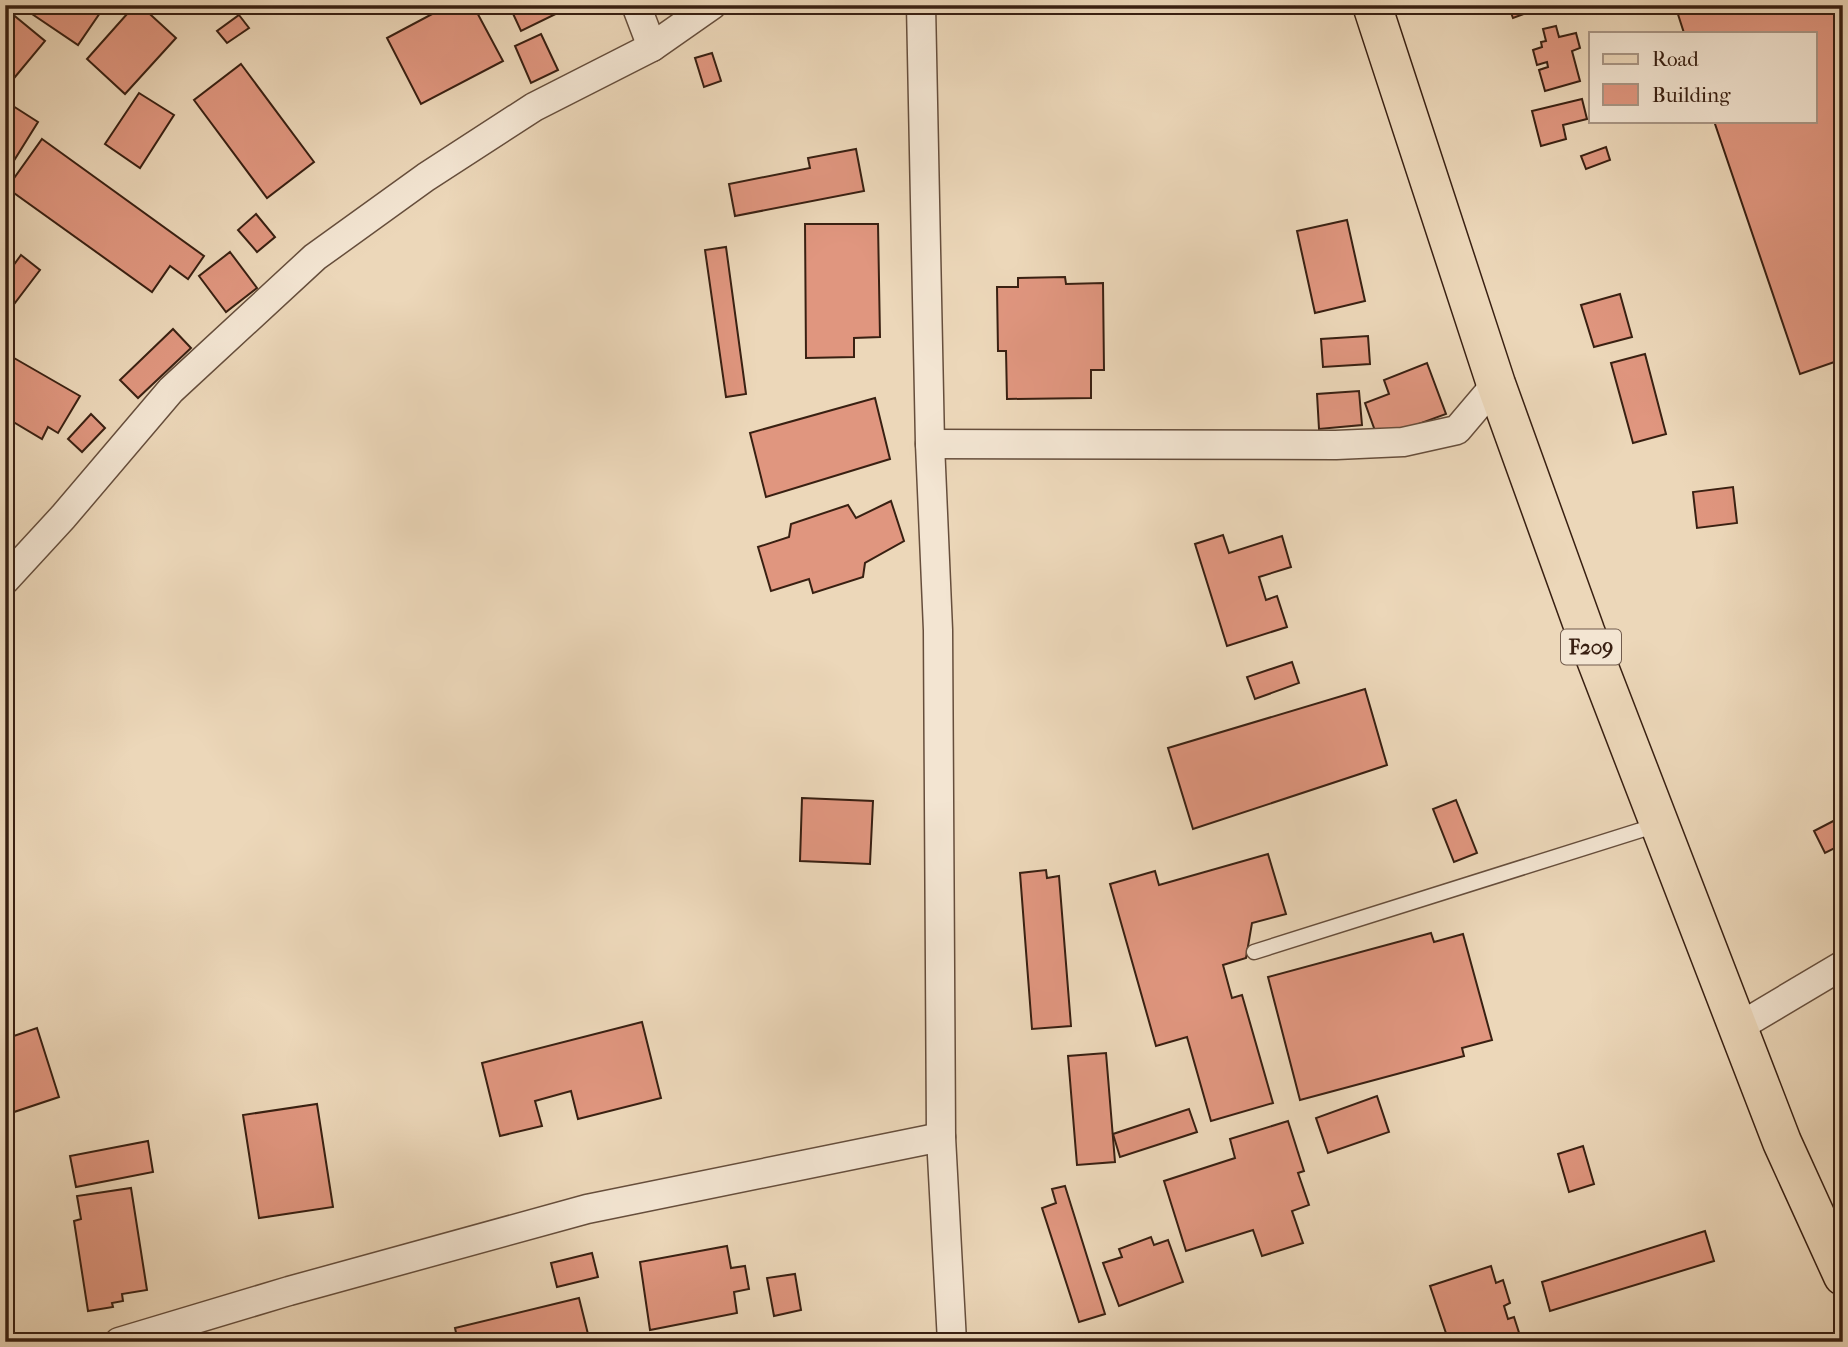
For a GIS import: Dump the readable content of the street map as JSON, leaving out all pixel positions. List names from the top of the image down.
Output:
{
  "streets": {
    "main road": ["F209"]
  },
  "legend": ["Road", "Building"]
}
